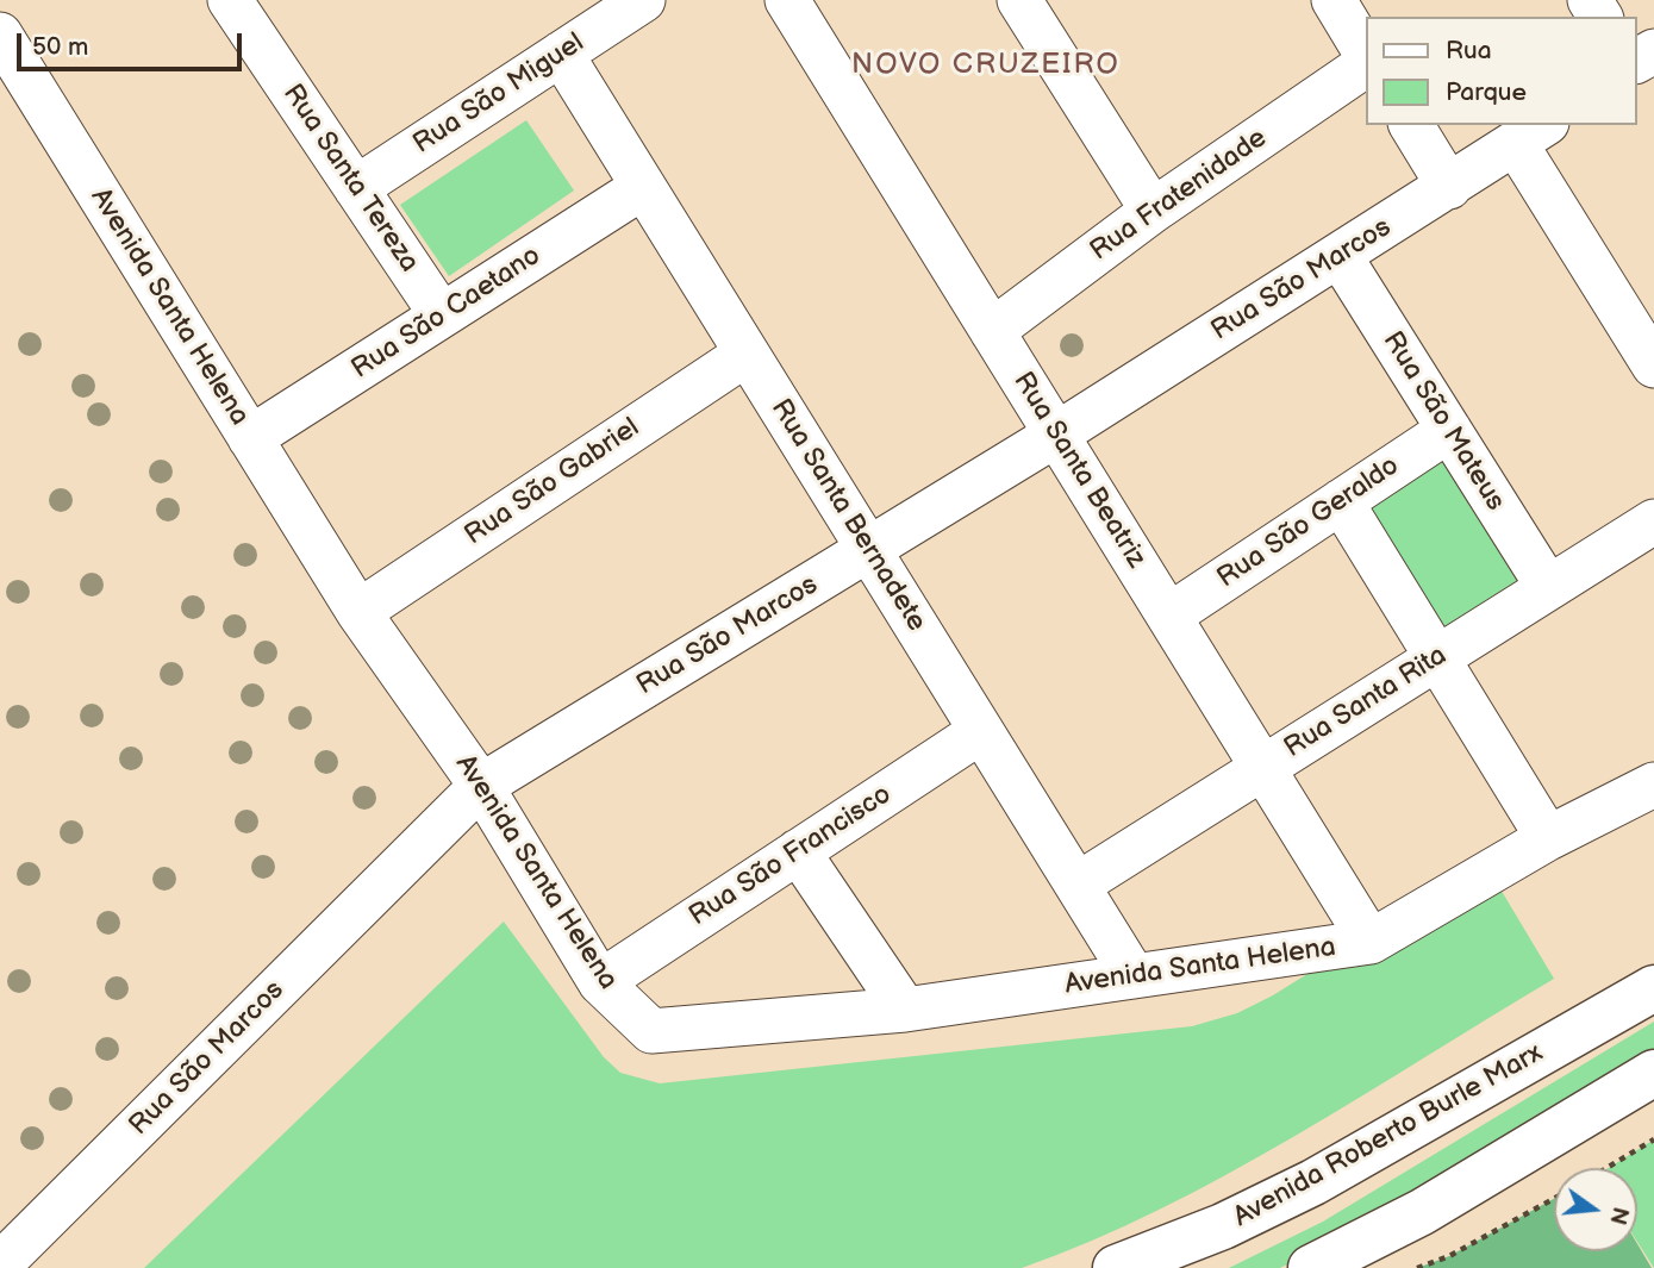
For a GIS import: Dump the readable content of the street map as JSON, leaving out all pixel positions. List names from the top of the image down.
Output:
{
  "streets": {
    "main road": ["Avenida Roberto Burle Marx"],
    "street": [
      "Rua São Miguel",
      "Rua Santa Tereza",
      "Rua Fratenidade",
      "Rua São Marcos",
      "Avenida Santa Helena",
      "Rua São Caetano",
      "Rua São Mateus",
      "Rua Santa Beatriz",
      "Rua São Gabriel",
      "Rua Santa Bernadete",
      "Rua São Geraldo",
      "Rua Santa Rita",
      "Rua São Francisco"
    ]
  },
  "crossings": [
    ["Rua São Miguel", "Rua Santa Tereza"],
    ["Rua São Miguel", "Rua Santa Bernadete"],
    ["Rua Santa Tereza", "Rua São Caetano"],
    ["Rua Fratenidade", "Rua Santa Beatriz"],
    ["Rua São Marcos", "Avenida Santa Helena"],
    ["Rua São Marcos", "Rua São Mateus"],
    ["Rua São Marcos", "Rua Santa Beatriz"],
    ["Rua São Marcos", "Rua Santa Bernadete"],
    ["Avenida Santa Helena", "Rua São Caetano"],
    ["Avenida Santa Helena", "Rua Santa Beatriz"],
    ["Avenida Santa Helena", "Rua São Gabriel"],
    ["Avenida Santa Helena", "Rua Santa Bernadete"],
    ["Avenida Santa Helena", "Rua São Francisco"],
    ["Rua São Caetano", "Rua Santa Bernadete"],
    ["Rua São Mateus", "Rua São Geraldo"],
    ["Rua São Mateus", "Rua Santa Rita"],
    ["Rua Santa Beatriz", "Rua São Geraldo"],
    ["Rua Santa Beatriz", "Rua Santa Rita"],
    ["Rua São Gabriel", "Rua Santa Bernadete"],
    ["Rua Santa Bernadete", "Rua Santa Rita"],
    ["Rua Santa Bernadete", "Rua São Francisco"]
  ],
  "districts": ["NOVO CRUZEIRO"],
  "legend": ["Rua", "Parque"],
  "scale_bar": "50 m",
  "north": "right"
}
